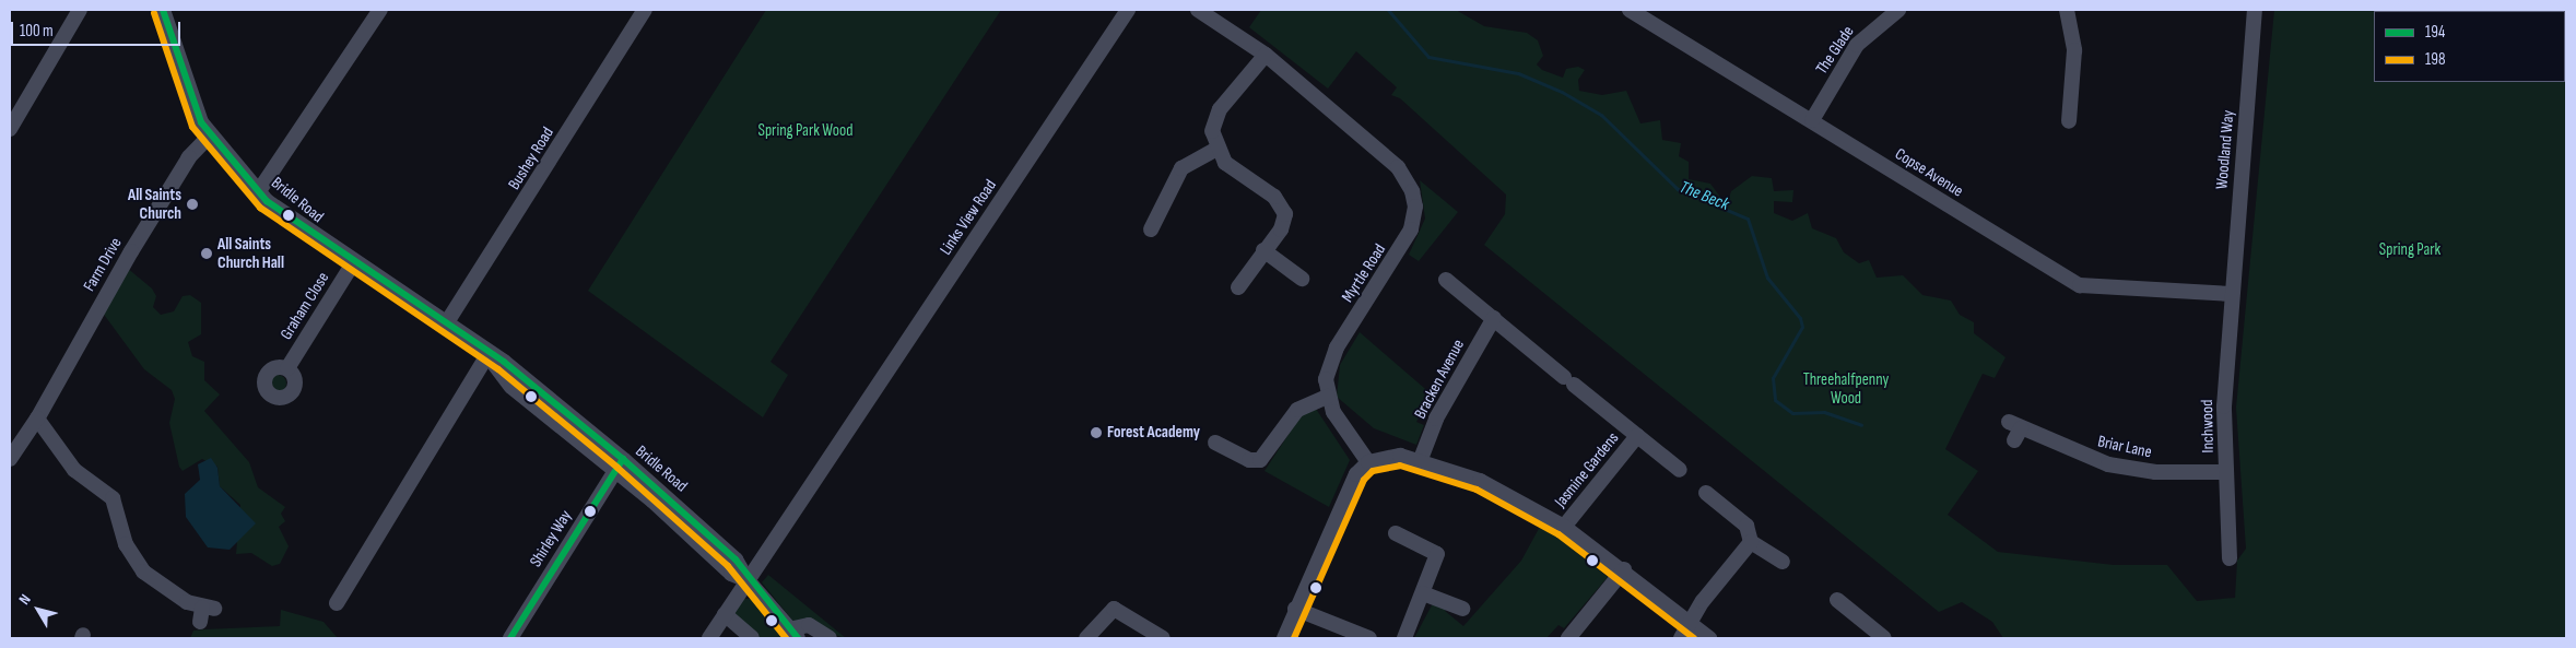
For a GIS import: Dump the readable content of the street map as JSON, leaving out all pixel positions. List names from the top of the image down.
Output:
{
  "streets": {
    "street": [
      "The Glade",
      "Woodland Way",
      "Bushey Road",
      "Copse Avenue",
      "Bridle Road",
      "Links View Road",
      "Farm Drive",
      "Myrtle Road",
      "Graham Close",
      "Bracken Avenue",
      "Inchwood",
      "Briar Lane",
      "Jasmine Gardens",
      "Shirley Way"
    ]
  },
  "crossings": [
    ["The Glade", "Copse Avenue"],
    ["Woodland Way", "Copse Avenue"],
    ["Woodland Way", "Inchwood"],
    ["Bushey Road", "Bridle Road"],
    ["Copse Avenue", "Inchwood"],
    ["Bridle Road", "Links View Road"],
    ["Bridle Road", "Farm Drive"],
    ["Bridle Road", "Graham Close"],
    ["Bridle Road", "Shirley Way"],
    ["Bracken Avenue", "Jasmine Gardens"],
    ["Inchwood", "Briar Lane"]
  ],
  "water": ["The Beck"],
  "parks": ["Spring Park Wood", "Spring Park", "Threehalfpenny Wood"],
  "places": ["All Saints Church", "All Saints Church Hall", "Forest Academy"],
  "lines": ["transit line 194", "transit line 198"],
  "legend": ["194", "198"],
  "scale_bar": "100 m",
  "north": "top left"
}
